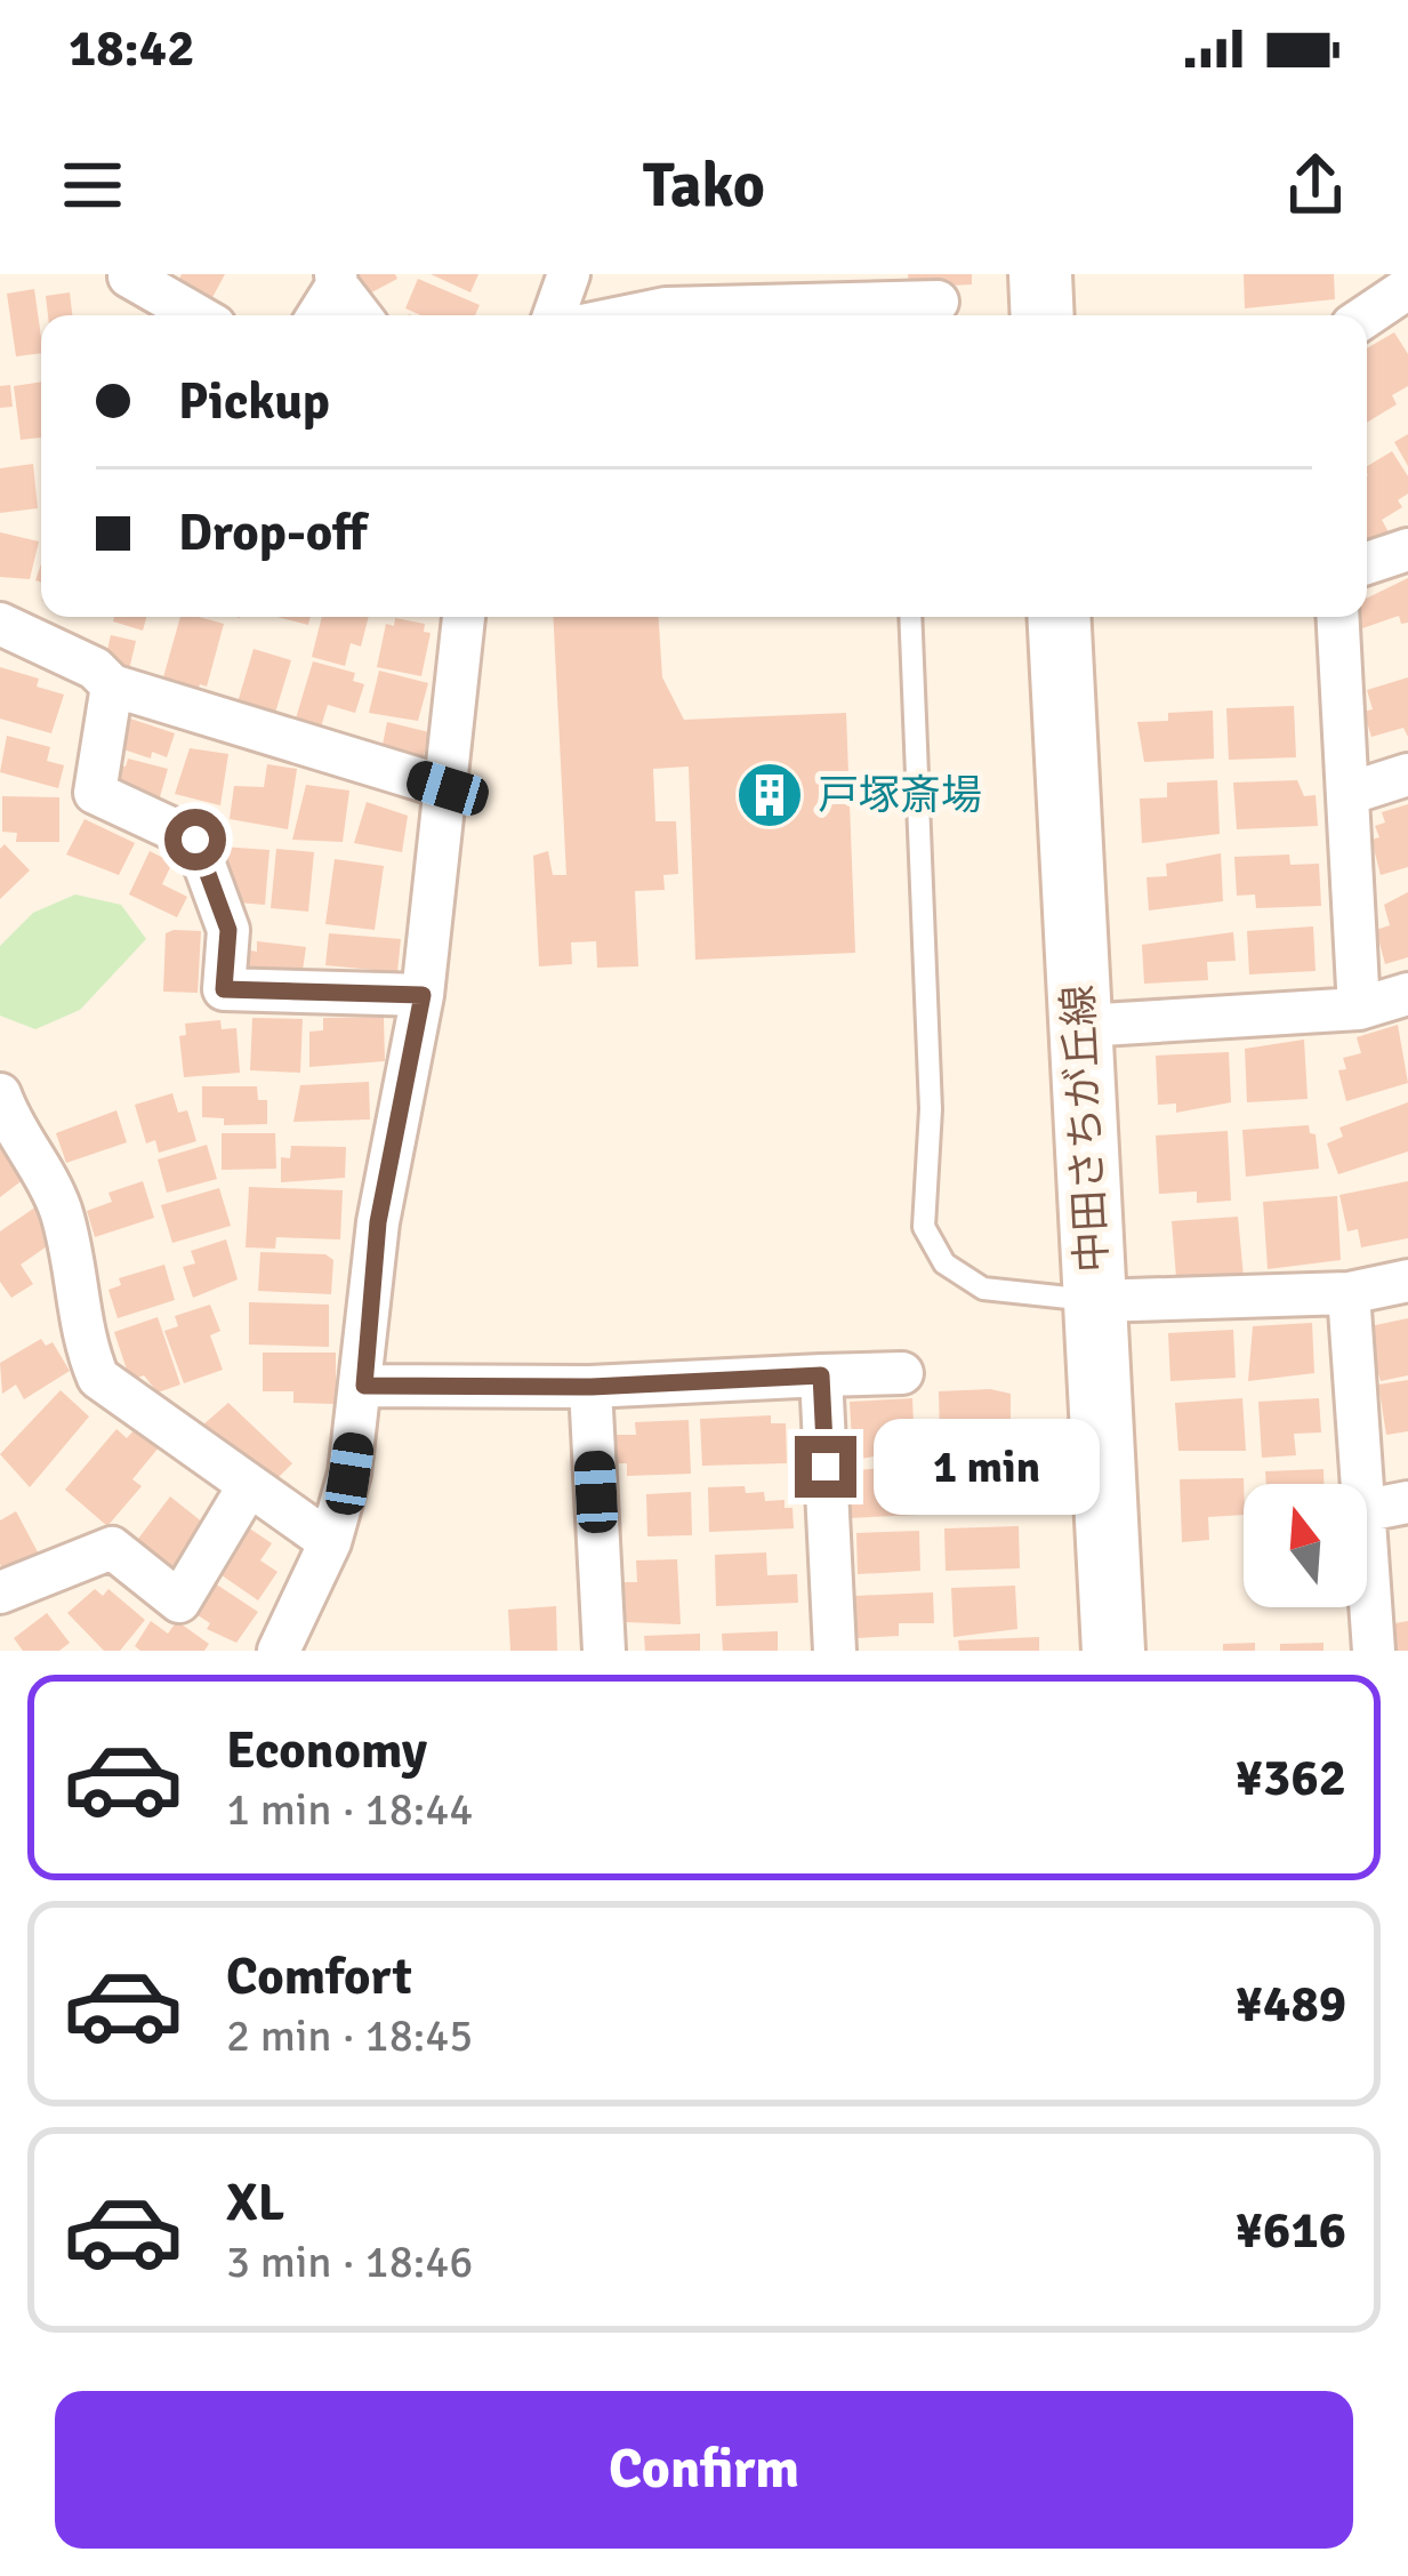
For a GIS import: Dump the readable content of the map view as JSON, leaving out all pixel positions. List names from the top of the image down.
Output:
{
  "streets": {
    "street": ["中田さちが丘線"]
  },
  "places": {
    "building": ["戸塚斎場"]
  },
  "north": "top",
  "page": {
    "status": "18:42",
    "header": "Tako",
    "banner": ["Pickup", "Drop-off"],
    "bubble": "1 min",
    "list": [
      {
        "name": "Economy",
        "note": "1 min · 18:44",
        "value": "¥362"
      },
      {
        "name": "Comfort",
        "note": "2 min · 18:45",
        "value": "¥489"
      },
      {
        "name": "XL",
        "note": "3 min · 18:46",
        "value": "¥616"
      }
    ],
    "buttons": "Confirm"
  }
}
